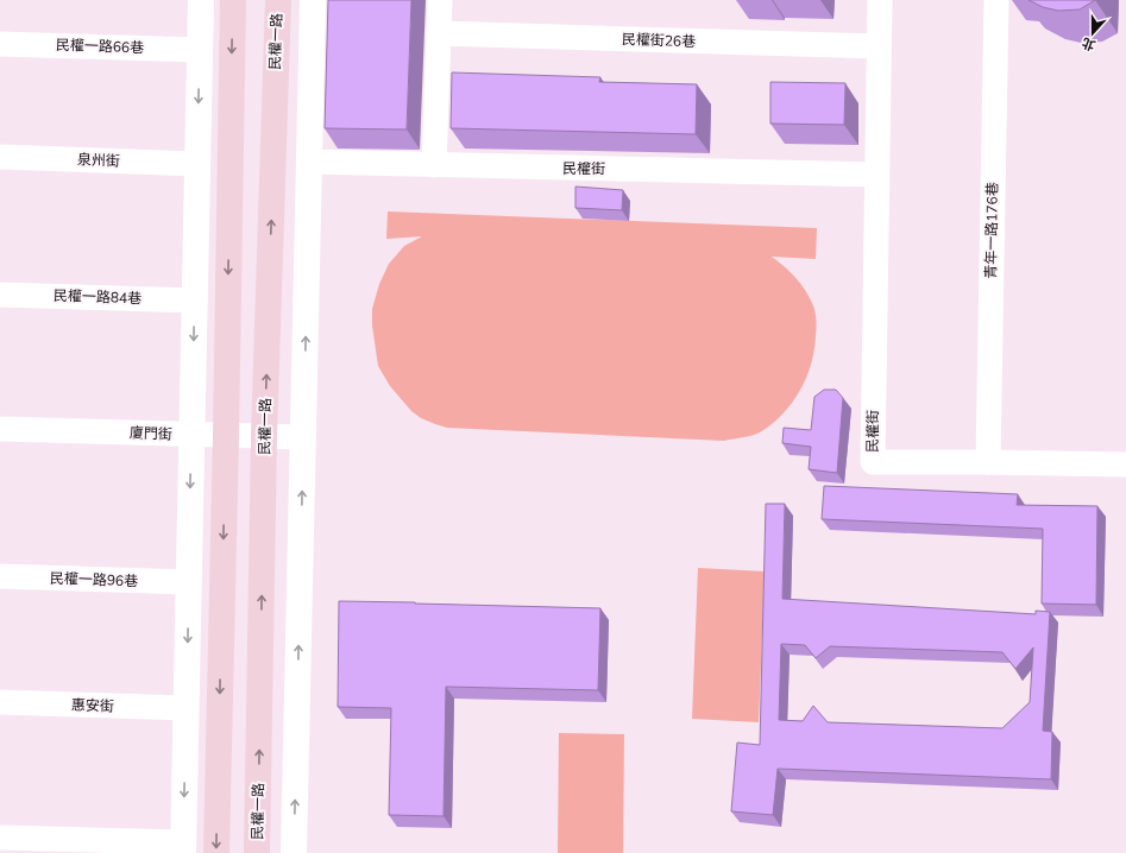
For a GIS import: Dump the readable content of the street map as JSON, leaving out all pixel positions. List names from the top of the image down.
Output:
{
  "streets": {
    "main road": ["民權一路"],
    "street": [
      "民權街26巷",
      "民權一路66巷",
      "泉州街",
      "民權街",
      "青年一路176巷",
      "民權一路84巷",
      "廈門街",
      "民權一路96巷",
      "惠安街"
    ]
  },
  "crossings": [
    ["民權街26巷", "民權街"],
    ["民權一路", "廈門街"],
    ["民權街", "青年一路176巷"]
  ],
  "north": "bottom"
}
